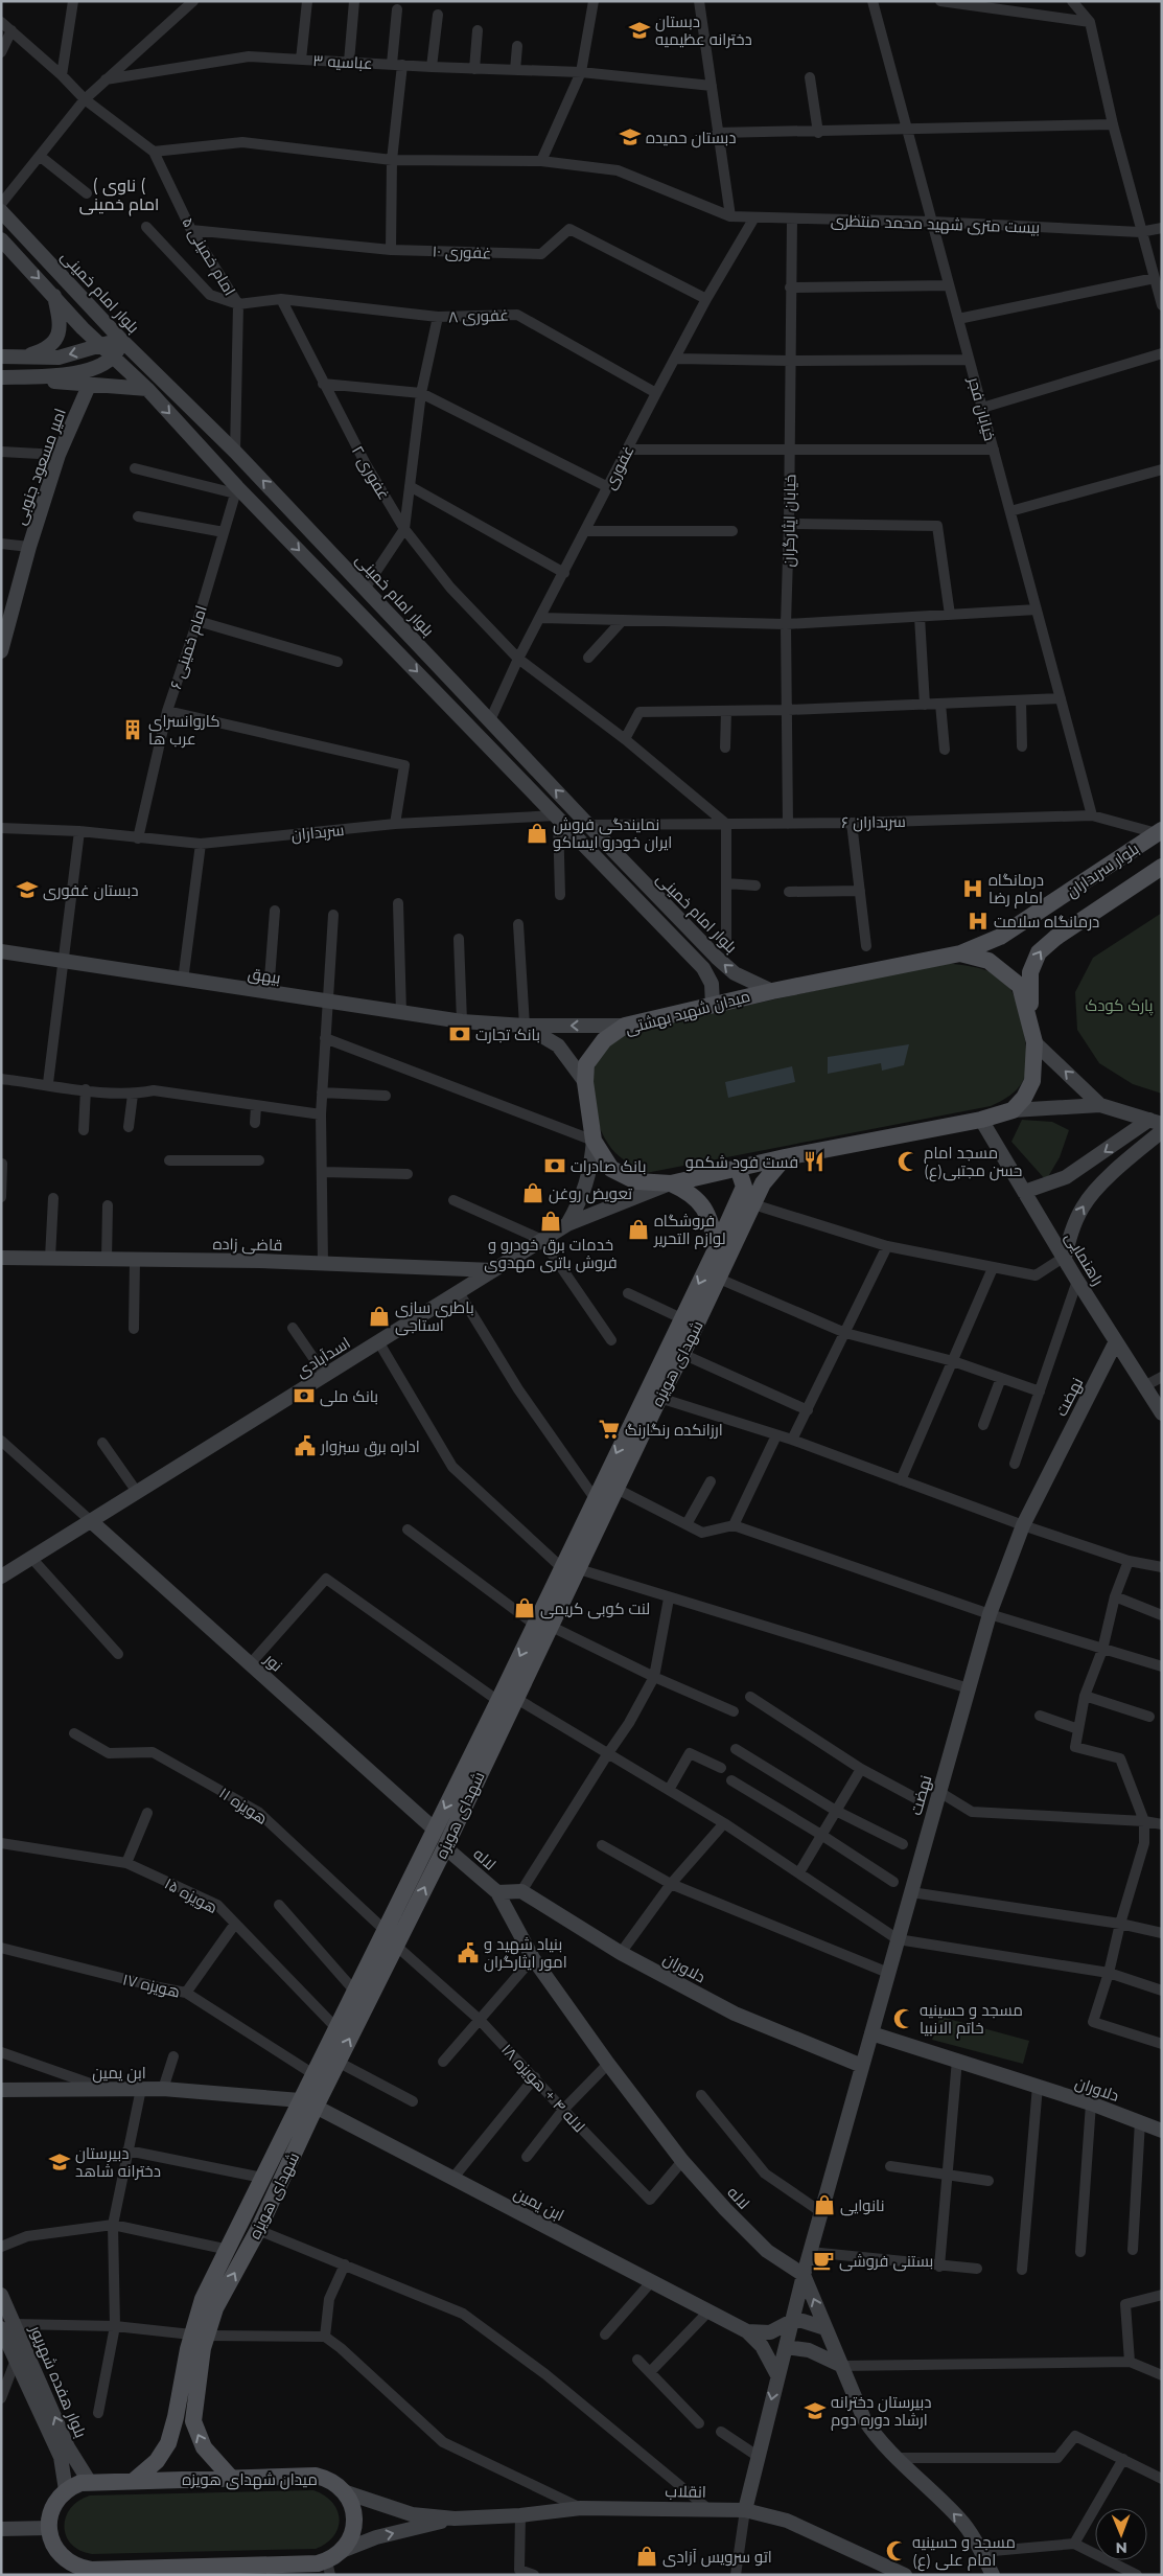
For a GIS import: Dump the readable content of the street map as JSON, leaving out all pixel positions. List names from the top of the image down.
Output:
{
  "streets": {
    "main road": [
      "بلوار سربداران",
      "میدان شهید بهشتی",
      "شهدای هویزه",
      "میدان شهدای هویزه"
    ],
    "street": [
      "عباسیه ۳",
      "بیست متری شهید محمد منتظری",
      "غفوری ۱۰",
      "امام خمینی ۵",
      "بلوار امام خمینی",
      "غفوری ۸",
      "خیابان فجر",
      "امیر مسعود جنوبی",
      "غفوری",
      "غفوری ۲",
      "خیابان ایثارگران",
      "امام خمینی ۶",
      "سربداران ۶",
      "سربداران",
      "بیهق",
      "قاضی زاده",
      "راهنمایی",
      "اسدآبادی",
      "نهضت",
      "نور",
      "هویزه ۱۱",
      "لاله",
      "هویزه ۱۵",
      "دلاوران",
      "هویزه ۱۷",
      "ابن یمین",
      "لاله ۴ + هویزه ۱۸",
      "بلوار هفده شهریور",
      "انقلاب"
    ]
  },
  "crossings": [
    ["بیست متری شهید محمد منتظری", "امام خمینی ۵"],
    ["بیست متری شهید محمد منتظری", "خیابان فجر"],
    ["بیست متری شهید محمد منتظری", "غفوری"],
    ["بیست متری شهید محمد منتظری", "خیابان ایثارگران"],
    ["غفوری ۱۰", "امام خمینی ۵"],
    ["غفوری ۱۰", "غفوری"],
    ["امام خمینی ۵", "بلوار امام خمینی"],
    ["بلوار امام خمینی", "غفوری"],
    ["بلوار امام خمینی", "امام خمینی ۶"],
    ["بلوار امام خمینی", "سربداران ۶"],
    ["بلوار امام خمینی", "سربداران"],
    ["بلوار امام خمینی", "میدان شهید بهشتی"],
    ["غفوری ۸", "غفوری"],
    ["غفوری ۸", "غفوری ۲"],
    ["خیابان فجر", "سربداران ۶"],
    ["غفوری", "غفوری ۲"],
    ["غفوری ۲", "سربداران ۶"],
    ["خیابان ایثارگران", "سربداران ۶"],
    ["امام خمینی ۶", "سربداران"],
    ["سربداران ۶", "بلوار سربداران"],
    ["بلوار سربداران", "میدان شهید بهشتی"],
    ["بیهق", "میدان شهید بهشتی"],
    ["میدان شهید بهشتی", "راهنمایی"],
    ["میدان شهید بهشتی", "اسدآبادی"],
    ["میدان شهید بهشتی", "شهدای هویزه"],
    ["قاضی زاده", "اسدآبادی"],
    ["راهنمایی", "نهضت"],
    ["اسدآبادی", "نور"],
    ["شهدای هویزه", "نور"],
    ["شهدای هویزه", "هویزه ۱۱"],
    ["شهدای هویزه", "لاله"],
    ["شهدای هویزه", "هویزه ۱۵"],
    ["شهدای هویزه", "هویزه ۱۷"],
    ["شهدای هویزه", "ابن یمین"],
    ["شهدای هویزه", "لاله ۴ + هویزه ۱۸"],
    ["شهدای هویزه", "میدان شهدای هویزه"],
    ["نهضت", "لاله"],
    ["نهضت", "دلاوران"],
    ["نهضت", "انقلاب"],
    ["لاله", "لاله ۴ + هویزه ۱۸"],
    ["بلوار هفده شهریور", "میدان شهدای هویزه"]
  ],
  "districts": ["( ناوی ( امام خمینی"],
  "parks": ["پارک کودک"],
  "places": {
    "school or university": [
      "دبستان دخترانه عظیمیه",
      "دبستان حمیده",
      "دبستان غفوری",
      "دبیرستان دخترانه شاهد",
      "دبیرستان دخترانه ارشاد دوره دوم"
    ],
    "building": ["کاروانسرای عرب ها"],
    "shop": [
      "نمایندگی فروش ایران خودرو ایساکو",
      "تعویض روغن",
      "خدمات برق خودرو و فروش باتری مهدوی",
      "فروشگاه لوازم التحریر",
      "باطری سازی استاجی",
      "لنت کوبی کریمی",
      "نانوایی",
      "اتو سرويس آزادی"
    ],
    "hospital": ["درمانگاه امام رضا", "درمانگاه سلامت"],
    "bank": ["بانک تجارت", "بانک صادرات", "بانک ملی"],
    "restaurant": ["فست فود شکمو"],
    "mosque": ["مسجد امام حسن مجتبی(ع)", "مسجد و حسینیه خاتم الانبیا", "مسجد و حسینیه امام علی (ع)"],
    "supermarket": ["ارزانکده رنگارنگ"],
    "public building": ["اداره برق سبزوار", "بنیاد شهید و امور ایثارگران"],
    "cafe": ["بستنی فروشی"]
  },
  "north": "bottom"
}
